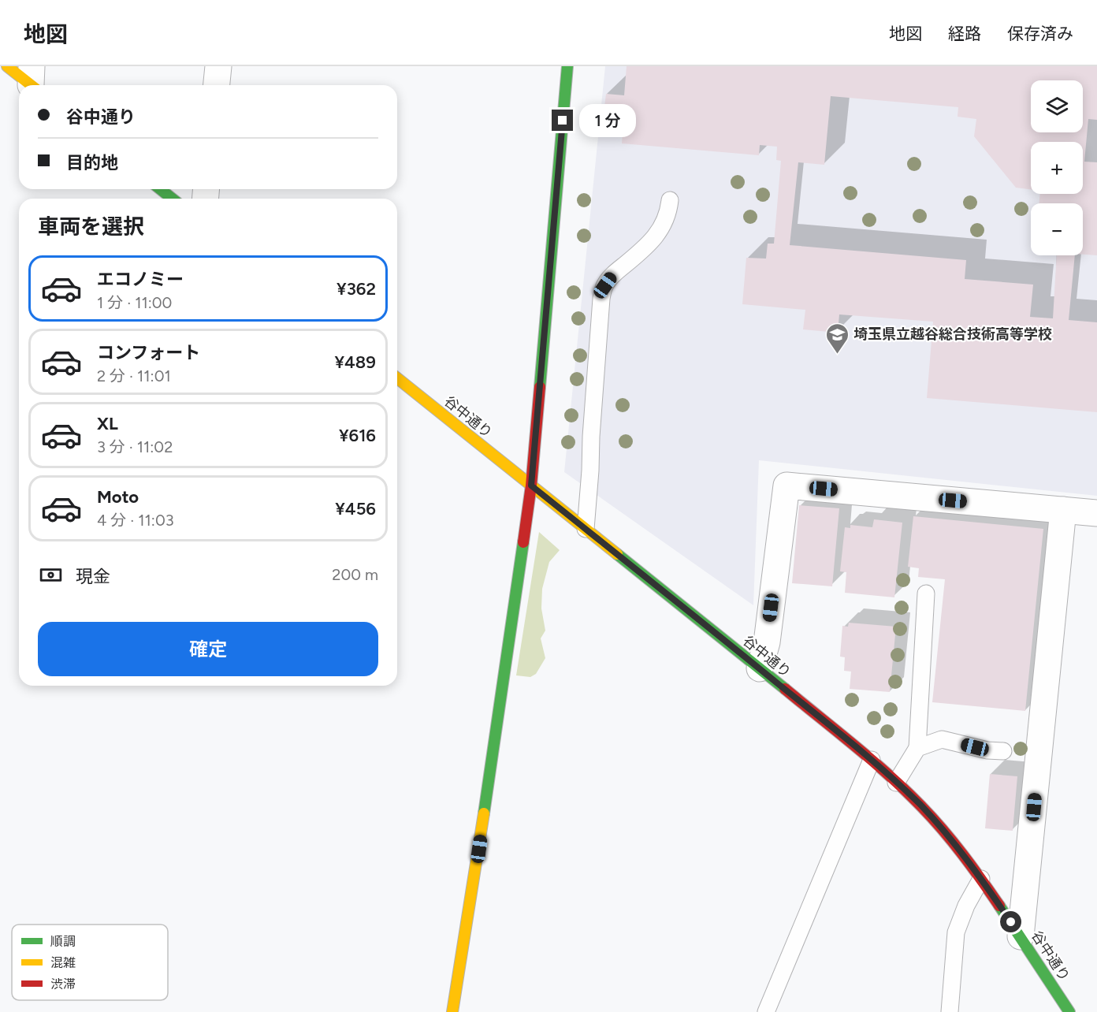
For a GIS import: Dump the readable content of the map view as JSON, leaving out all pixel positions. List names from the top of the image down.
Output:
{
  "streets": {
    "street": ["谷中通り"]
  },
  "places": {
    "school or university": ["埼玉県立越谷総合技術高等学校"]
  },
  "legend": ["順調", "混雑", "渋滞"],
  "page": {
    "header": "地図",
    "nav": ["地図", "経路", "保存済み"],
    "map_buttons": ["+", "−"],
    "banner": ["谷中通り", "目的地"],
    "bubble": "1 分",
    "heading": "車両を選択",
    "list": [
      {
        "name": "エコノミー",
        "note": "1 分 · 11:00",
        "value": "¥362"
      },
      {
        "name": "コンフォート",
        "note": "2 分 · 11:01",
        "value": "¥489"
      },
      {
        "name": "XL",
        "note": "3 分 · 11:02",
        "value": "¥616"
      },
      {
        "name": "Moto",
        "note": "4 分 · 11:03",
        "value": "¥456"
      }
    ],
    "pay": ["現金", "200 m"],
    "buttons": "確定"
  }
}
